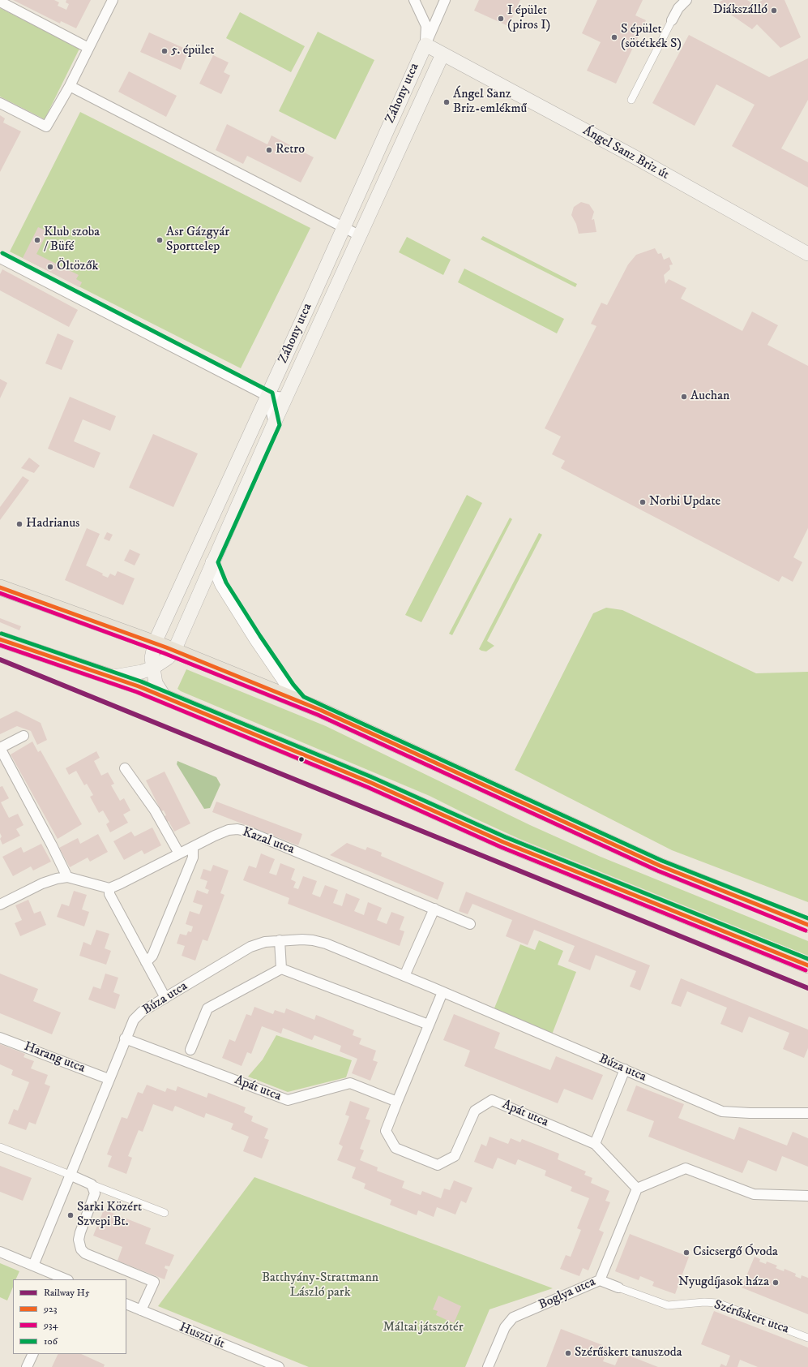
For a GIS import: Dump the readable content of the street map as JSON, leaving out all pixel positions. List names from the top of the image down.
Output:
{
  "streets": {
    "main road": ["Záhony utca", "Ángel Sanz Briz út"],
    "street": [
      "Kazal utca",
      "Búza utca",
      "Harang utca",
      "Apát utca",
      "Boglya utca",
      "Szérűskert utca",
      "Huszti út"
    ]
  },
  "crossings": [
    ["Záhony utca", "Ángel Sanz Briz út"],
    ["Búza utca", "Harang utca"],
    ["Búza utca", "Apát utca"],
    ["Apát utca", "Boglya utca"],
    ["Boglya utca", "Szérűskert utca"]
  ],
  "parks": ["Batthyány-Strattmann László park", "Máltai játszótér"],
  "places": [
    "Diákszálló",
    "I épület (piros I)",
    "S épület (sötétkék S)",
    "5. épület",
    "Ángel Sanz Briz-emlékmű",
    "Retro",
    "Klub szoba / Büfé",
    "Asr Gázgyár Sporttelep",
    "Öltözők",
    "Auchan",
    "Norbi Update",
    "Hadrianus",
    "Sarki Közért Szvepi Bt.",
    "Csicsergő Óvoda",
    "Nyugdíjasok háza",
    "Szérűskert tanuszoda"
  ],
  "lines": [
    "transit line 106",
    "transit line 923",
    "transit line 934",
    "rail line H5"
  ],
  "legend": [
    "Railway H5",
    "923",
    "934",
    "106"
  ]
}
